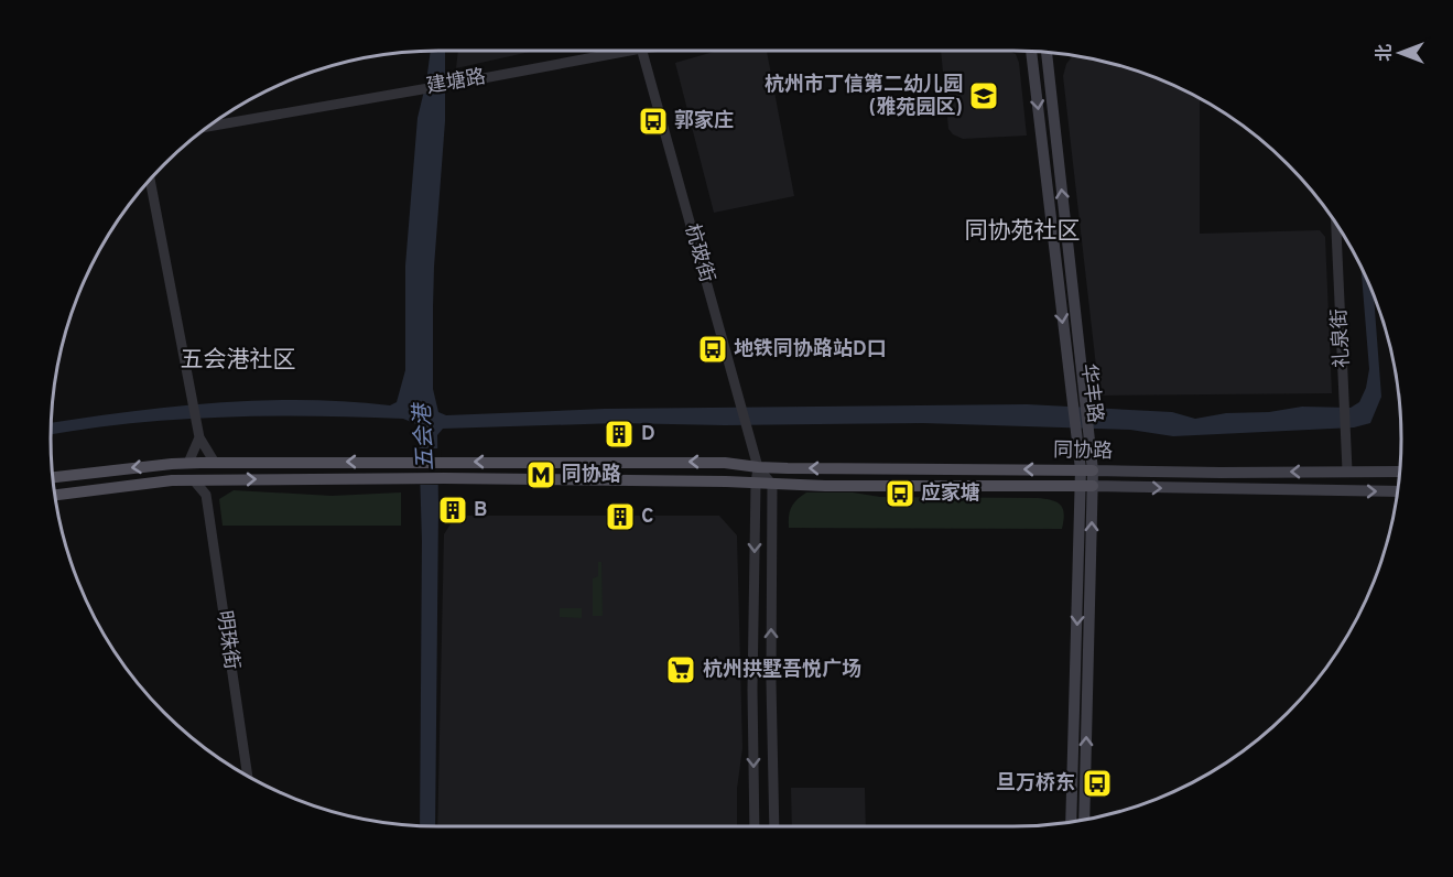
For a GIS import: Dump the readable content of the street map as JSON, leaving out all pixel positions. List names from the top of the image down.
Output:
{
  "streets": {
    "main road": ["华丰路", "同协路"],
    "street": [
      "建塘路",
      "杭玻街",
      "礼泉街",
      "明珠街"
    ]
  },
  "crossings": [
    ["杭玻街", "同协路"],
    ["礼泉街", "同协路"],
    ["华丰路", "同协路"]
  ],
  "districts": ["同协苑社区", "五会港社区"],
  "water": ["五会港"],
  "places": {
    "school or university": ["杭州市丁信第二幼儿园 (雅苑园区)"],
    "bus stop": [
      "郭家庄",
      "地铁同协路站D口",
      "应家塘",
      "旦万桥东"
    ],
    "building": ["D", "B", "C"],
    "metro station": ["同协路"],
    "supermarket": ["杭州拱墅吾悦广场"]
  },
  "north": "left"
}
